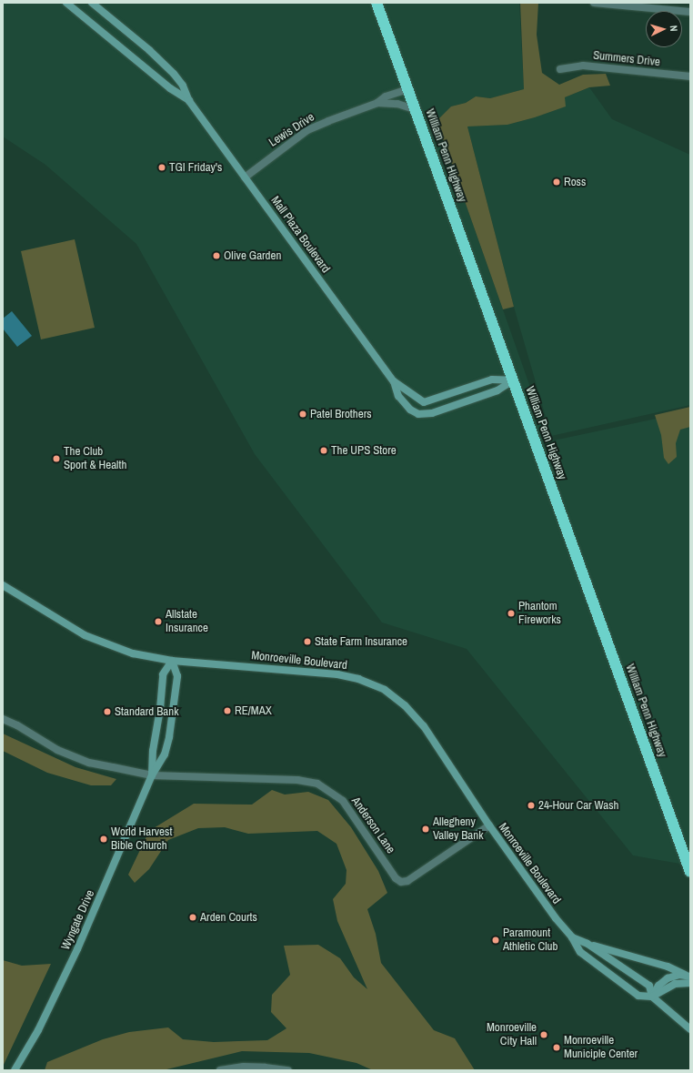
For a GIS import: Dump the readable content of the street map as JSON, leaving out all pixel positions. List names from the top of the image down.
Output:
{
  "streets": {
    "highway": ["William Penn Highway"],
    "main road": ["Mall Plaza Boulevard", "Monroeville Boulevard", "Wyngate Drive"],
    "street": ["Summers Drive", "Lewis Drive", "Anderson Lane"]
  },
  "crossings": [
    ["Lewis Drive", "William Penn Highway"],
    ["Lewis Drive", "Mall Plaza Boulevard"],
    ["William Penn Highway", "Mall Plaza Boulevard"],
    ["Monroeville Boulevard", "Anderson Lane"],
    ["Monroeville Boulevard", "Wyngate Drive"],
    ["Anderson Lane", "Wyngate Drive"]
  ],
  "places": [
    "TGI Friday's",
    "Ross",
    "Olive Garden",
    "Patel Brothers",
    "The UPS Store",
    "The Club Sport & Health",
    "Phantom Fireworks",
    "Allstate Insurance",
    "State Farm Insurance",
    "RE/MAX",
    "Standard Bank",
    "24-Hour Car Wash",
    "Allegheny Valley Bank",
    "World Harvest Bible Church",
    "Arden Courts",
    "Paramount Athletic Club",
    "Monroeville City Hall",
    "Monroeville Municiple Center"
  ],
  "north": "right"
}
